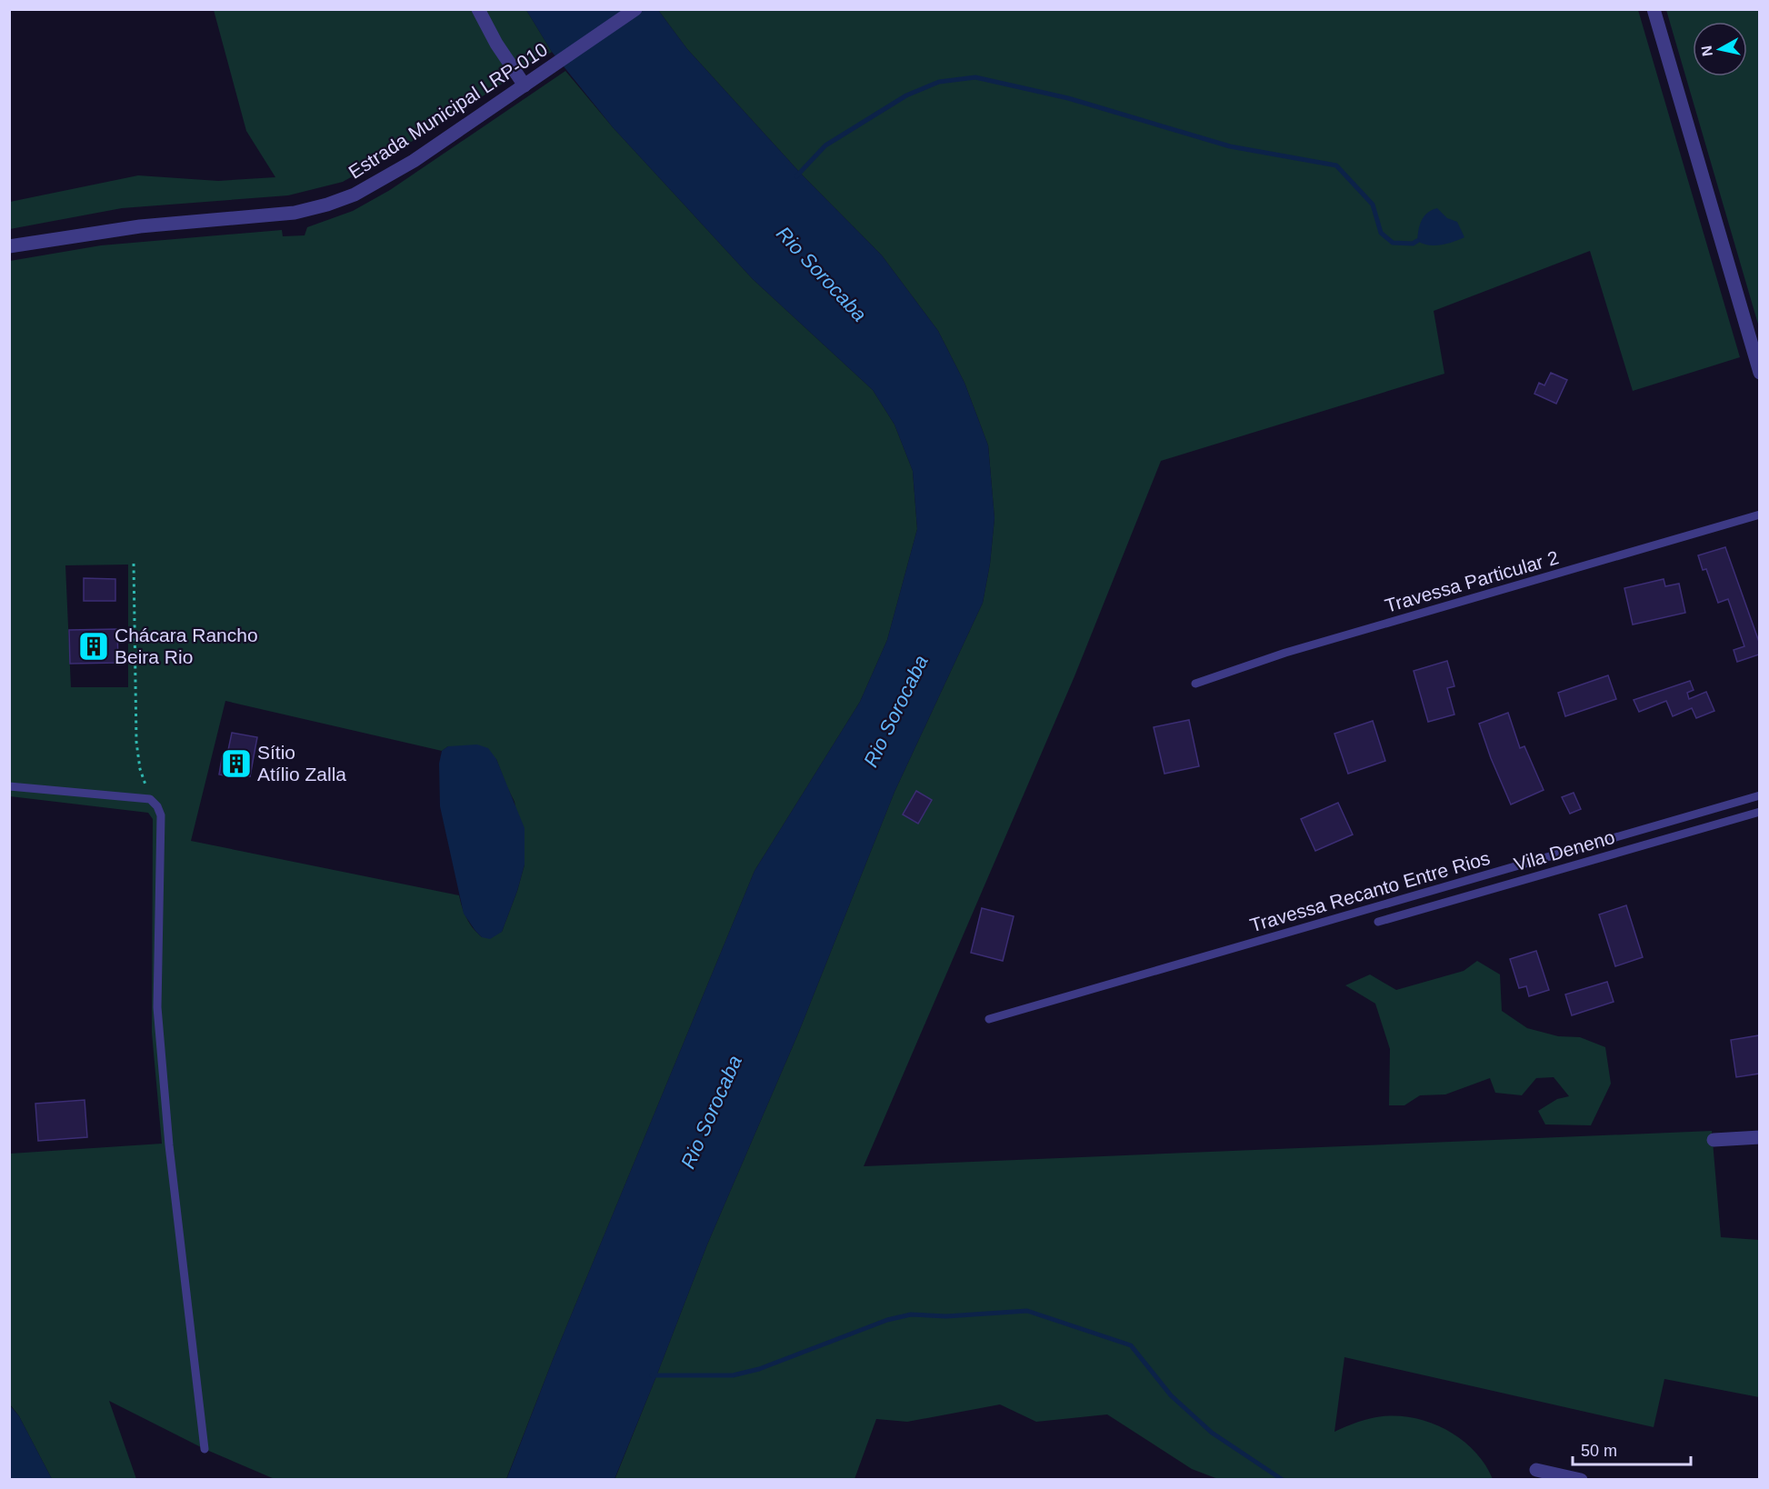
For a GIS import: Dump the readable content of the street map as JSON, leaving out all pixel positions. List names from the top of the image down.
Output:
{
  "streets": {
    "street": ["Estrada Municipal LRP-010"],
    "lane": ["Travessa Particular 2", "Vila Deneno", "Travessa Recanto Entre Rios"]
  },
  "water": ["Rio Sorocaba"],
  "places": {
    "building": ["Chácara Rancho Beira Rio", "Sítio Atílio Zalla"]
  },
  "scale_bar": "50 m",
  "north": "left"
}
